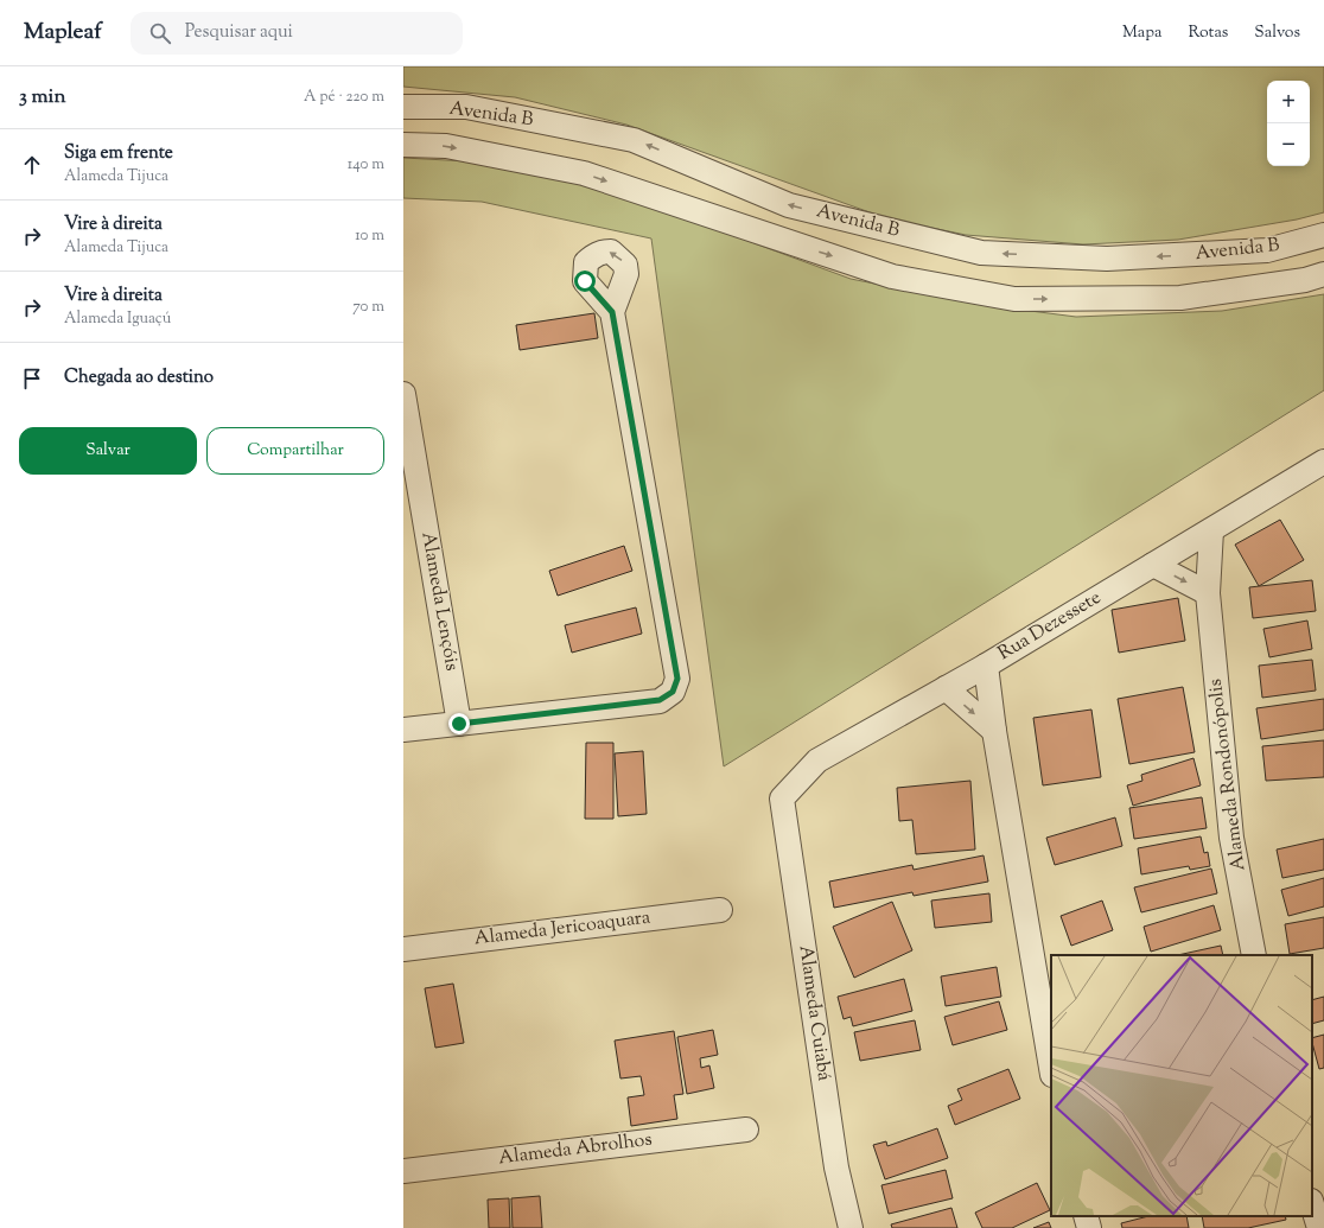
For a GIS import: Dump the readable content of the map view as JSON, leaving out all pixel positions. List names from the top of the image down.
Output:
{
  "streets": {
    "street": [
      "Avenida B",
      "Alameda Lençóis",
      "Rua Dezessete",
      "Alameda Rondonópolis",
      "Alameda Jericoaquara",
      "Alameda Cuiabá",
      "Alameda Abrolhos"
    ]
  },
  "crossings": [
    ["Rua Dezessete", "Alameda Rondonópolis"],
    ["Rua Dezessete", "Alameda Cuiabá"]
  ],
  "page": {
    "header": "Mapleaf",
    "search": "Pesquisar aqui",
    "nav": ["Mapa", "Rotas", "Salvos"],
    "heading": ["3 min", "A pé · 220 m"],
    "map_buttons": ["+", "−"],
    "list": [
      ["Siga em frente", "Alameda Tijuca", "140 m"],
      ["Vire à direita", "Alameda Tijuca", "10 m"],
      ["Vire à direita", "Alameda Iguaçú", "70 m"],
      "Chegada ao destino"
    ],
    "buttons": ["Salvar", "Compartilhar"]
  }
}
